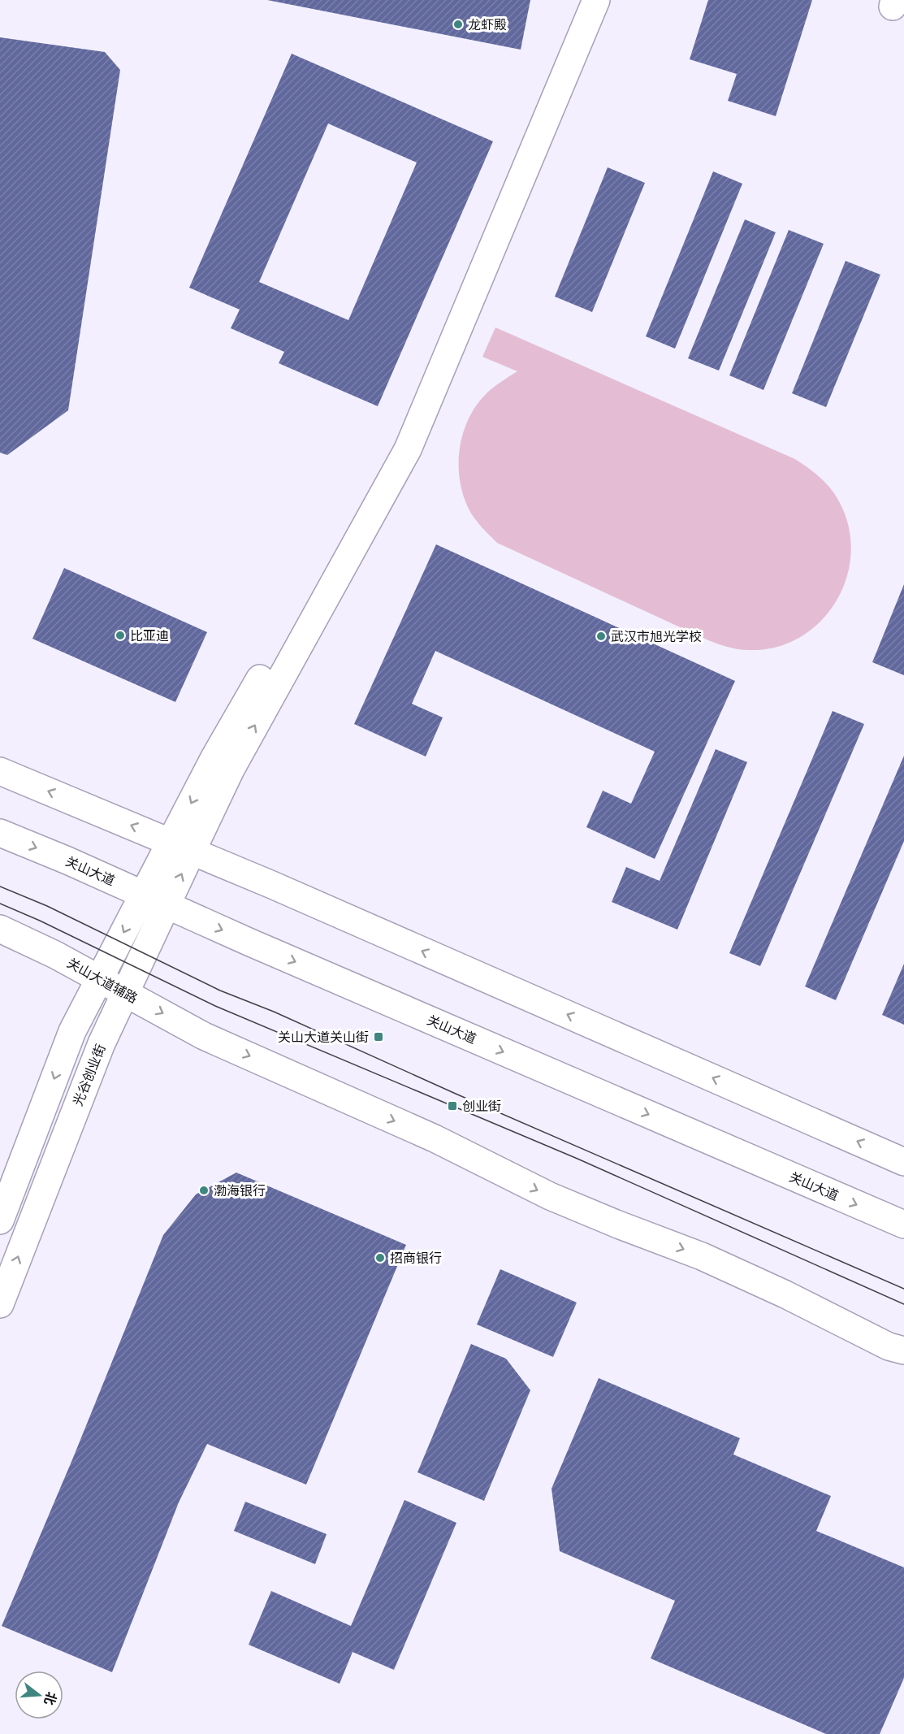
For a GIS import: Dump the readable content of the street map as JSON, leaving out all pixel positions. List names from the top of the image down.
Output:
{
  "streets": {
    "main road": ["关山大道", "关山大道辅路", "光谷创业街"]
  },
  "crossings": [
    ["关山大道", "光谷创业街"],
    ["关山大道辅路", "光谷创业街"]
  ],
  "places": {
    "other": [
      "龙虾殿",
      "比亚迪",
      "武汉市旭光学校",
      "渤海银行",
      "招商银行"
    ],
    "transit": ["关山大道关山街", "创业街"]
  },
  "north": "right"
}
